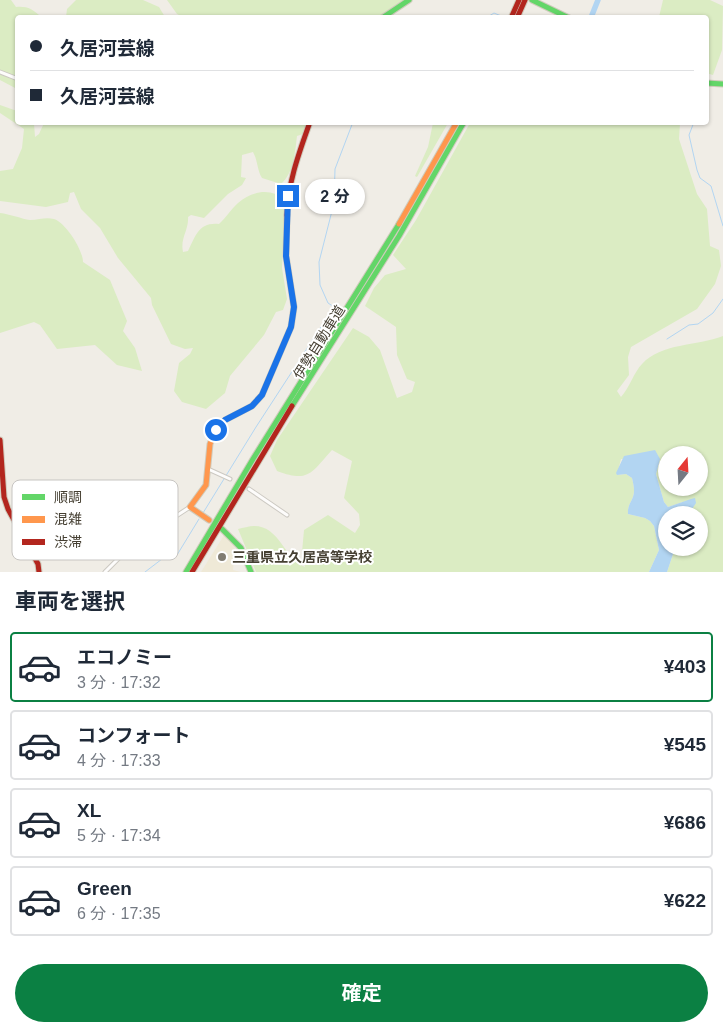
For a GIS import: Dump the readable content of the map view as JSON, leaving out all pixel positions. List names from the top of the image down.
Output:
{
  "streets": {
    "main road": ["伊勢自動車道"]
  },
  "places": ["三重県立久居高等学校"],
  "legend": ["順調", "混雑", "渋滞"],
  "north": "top",
  "page": {
    "banner": ["久居河芸線", "久居河芸線"],
    "bubble": "2 分",
    "heading": "車両を選択",
    "list": [
      {
        "name": "エコノミー",
        "note": "3 分 · 17:32",
        "value": "¥403"
      },
      {
        "name": "コンフォート",
        "note": "4 分 · 17:33",
        "value": "¥545"
      },
      {
        "name": "XL",
        "note": "5 分 · 17:34",
        "value": "¥686"
      },
      {
        "name": "Green",
        "note": "6 分 · 17:35",
        "value": "¥622"
      }
    ],
    "buttons": "確定"
  }
}
